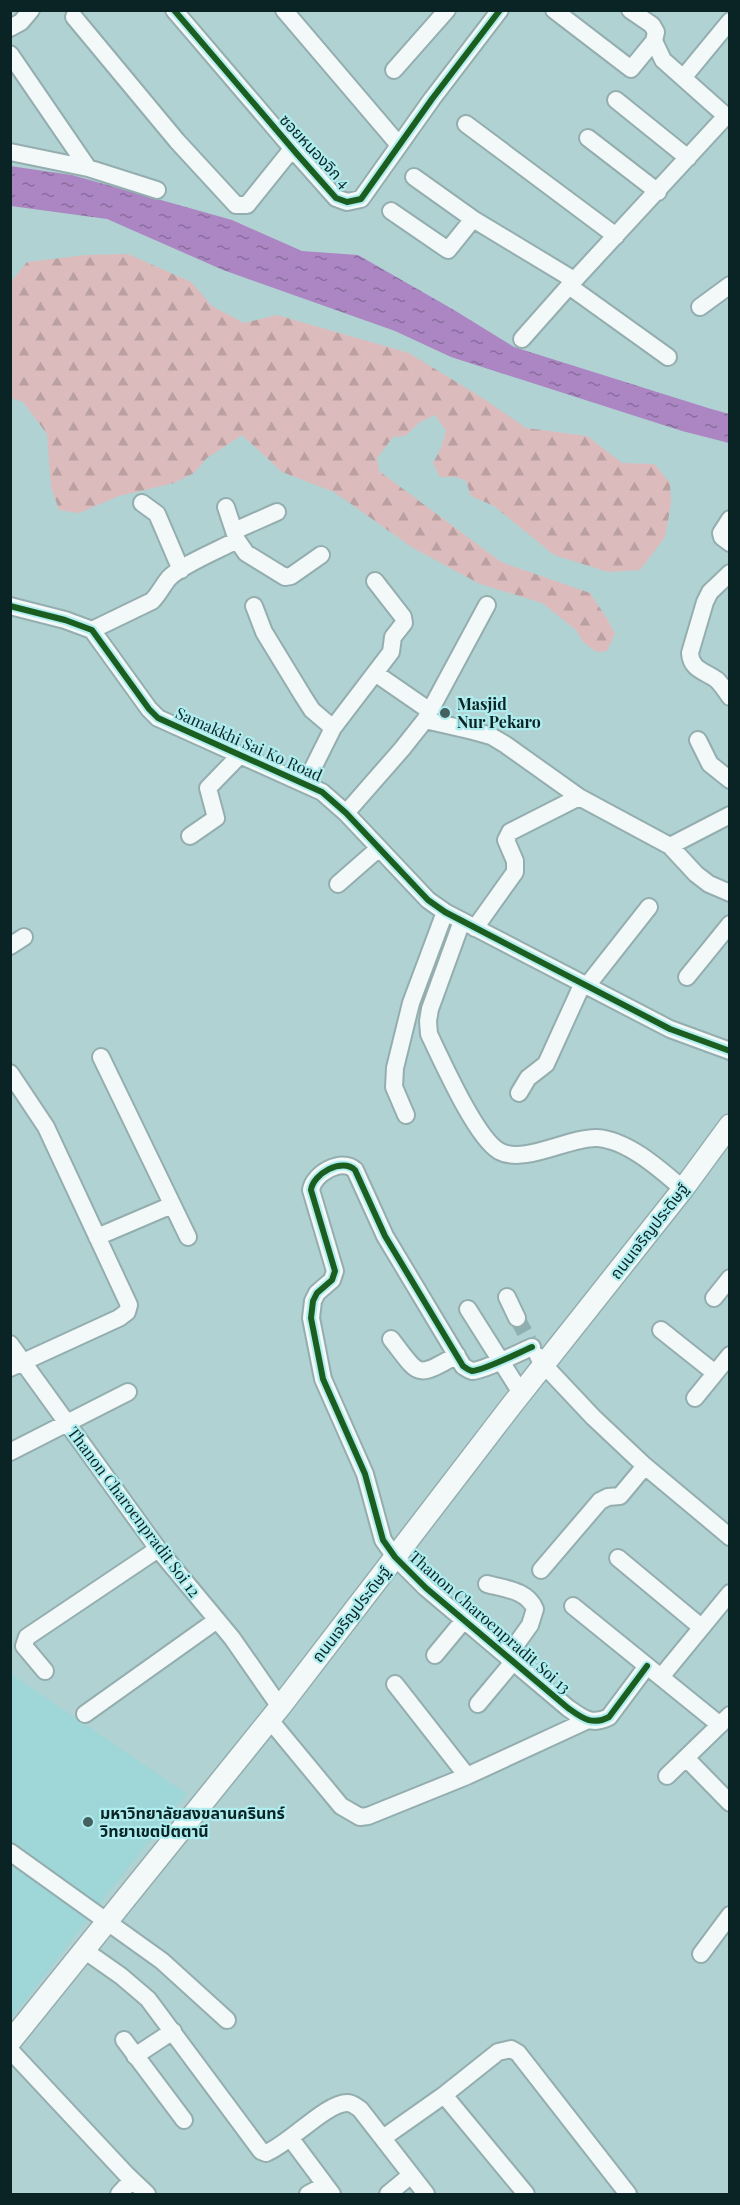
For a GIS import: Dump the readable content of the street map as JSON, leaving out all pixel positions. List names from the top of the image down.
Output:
{
  "streets": {
    "main road": ["ถนนเจริญประดิษฐ์"],
    "street": [
      "ซอยหนองจิก 4",
      "Samakkhi Sai Ko Road",
      "Thanon Charoenpradit Soi 12",
      "Thanon Charoenpradit Soi 13"
    ]
  },
  "crossings": [
    ["ถนนเจริญประดิษฐ์", "Thanon Charoenpradit Soi 12"],
    ["ถนนเจริญประดิษฐ์", "Thanon Charoenpradit Soi 13"]
  ],
  "places": ["Masjid Nur Pekaro", "มหาวิทยาลัยสงขลานครินทร์ วิทยาเขตปัตตานี"]
}
